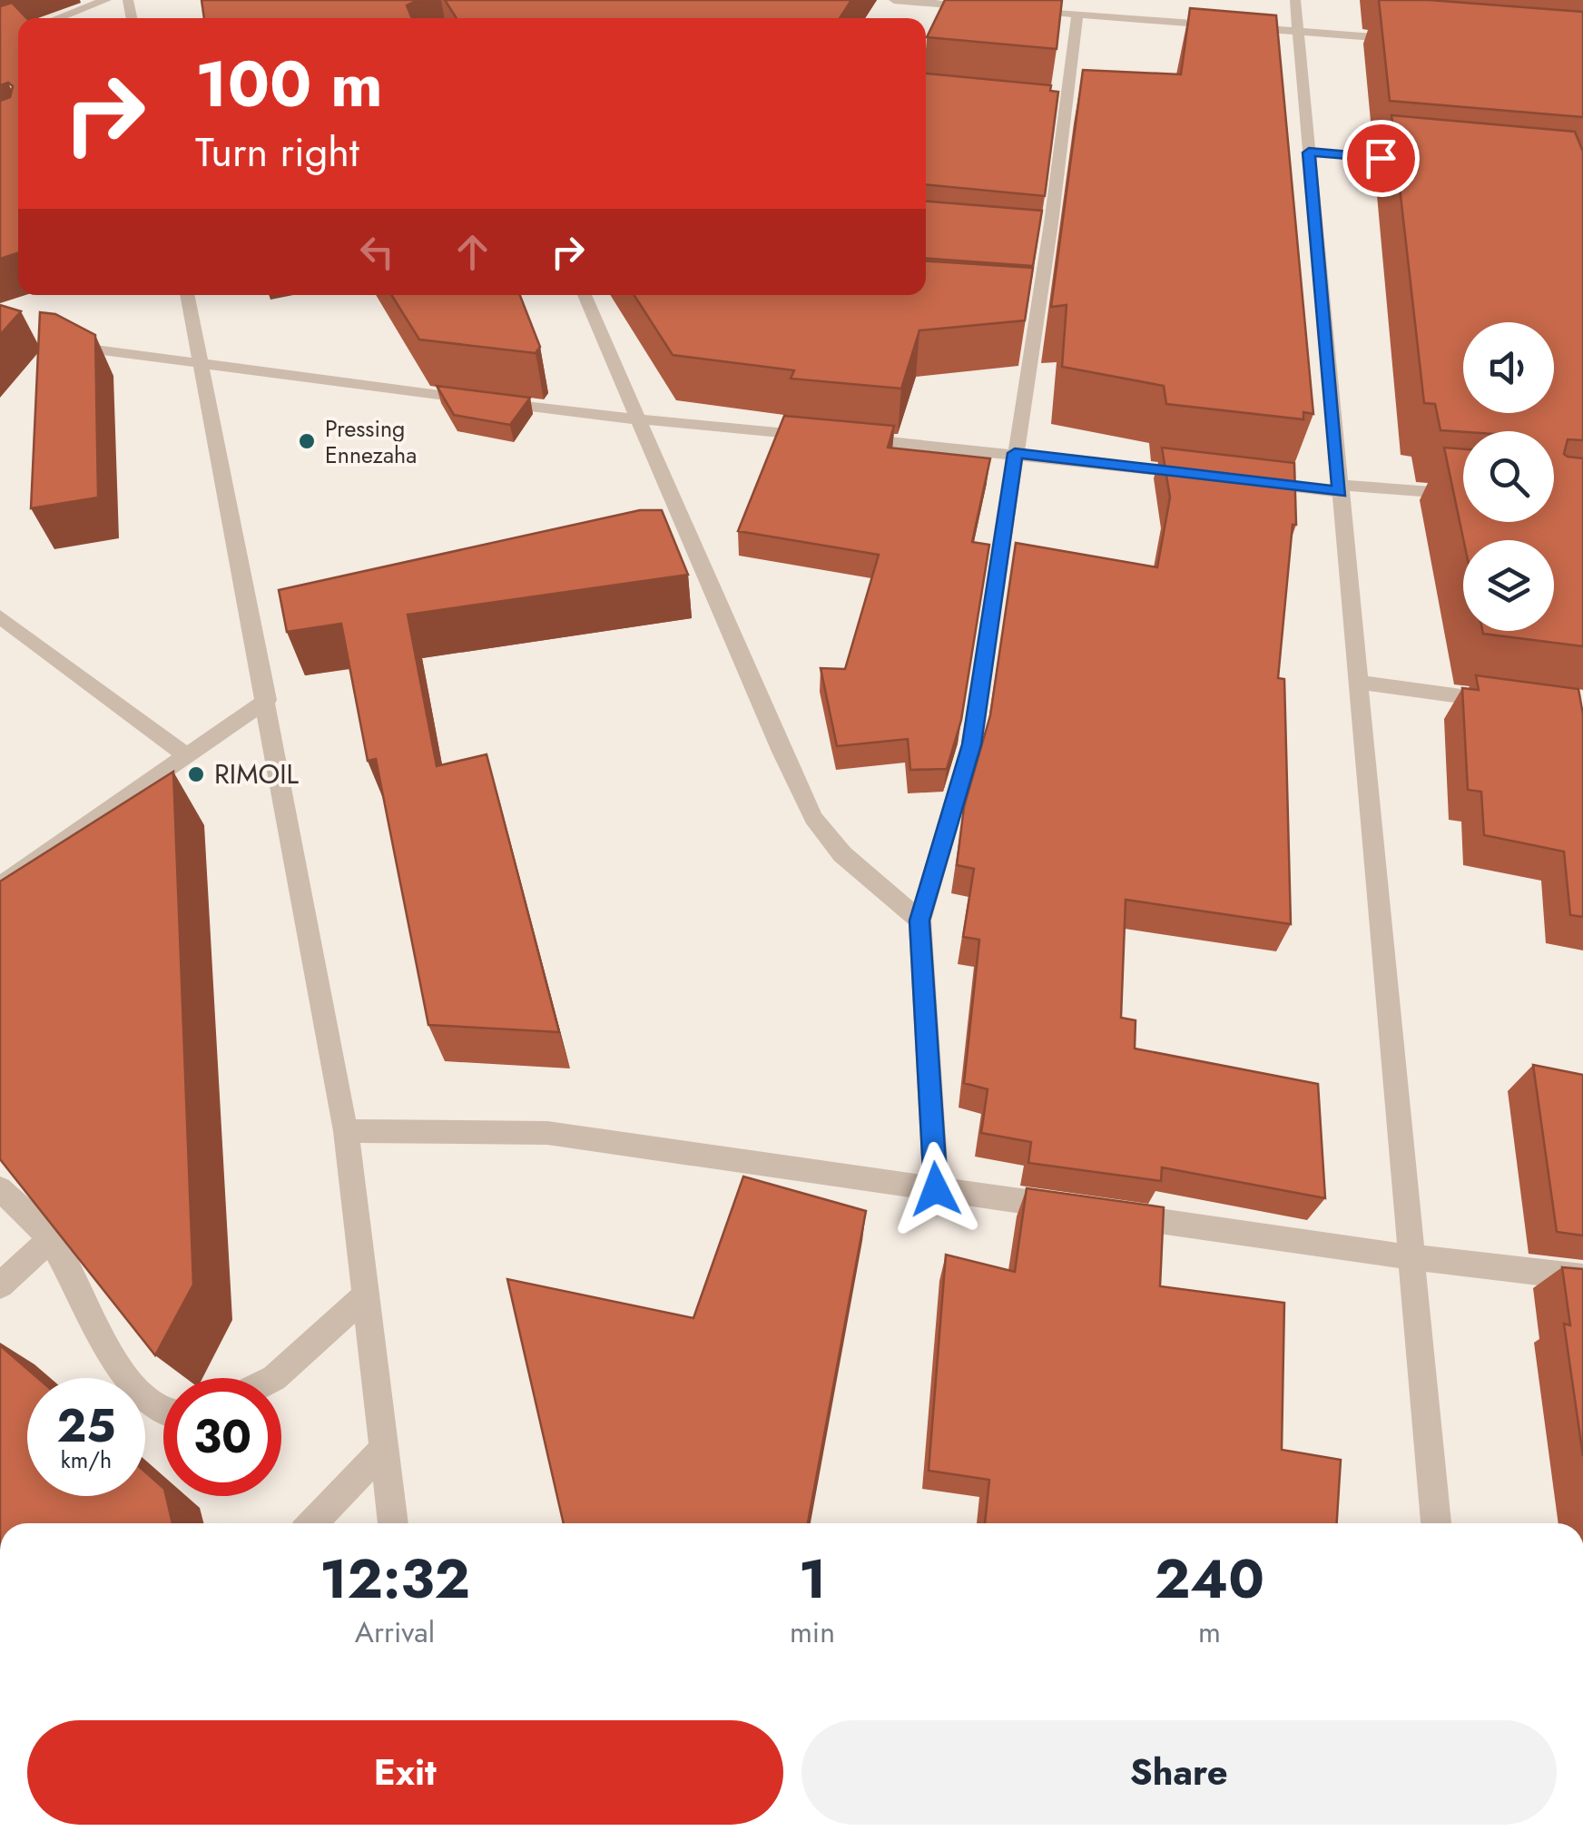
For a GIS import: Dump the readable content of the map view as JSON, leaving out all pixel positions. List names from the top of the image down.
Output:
{
  "places": ["Pressing Ennezaha", "RIMOIL"],
  "page": {
    "turn": ["100 m", "Turn right"],
    "speed": "25 km/h",
    "limit": "30",
    "eta": [
      "12:32",
      "Arrival",
      "1",
      "min",
      "240",
      "m"
    ],
    "buttons": ["Exit", "Share"]
  }
}
